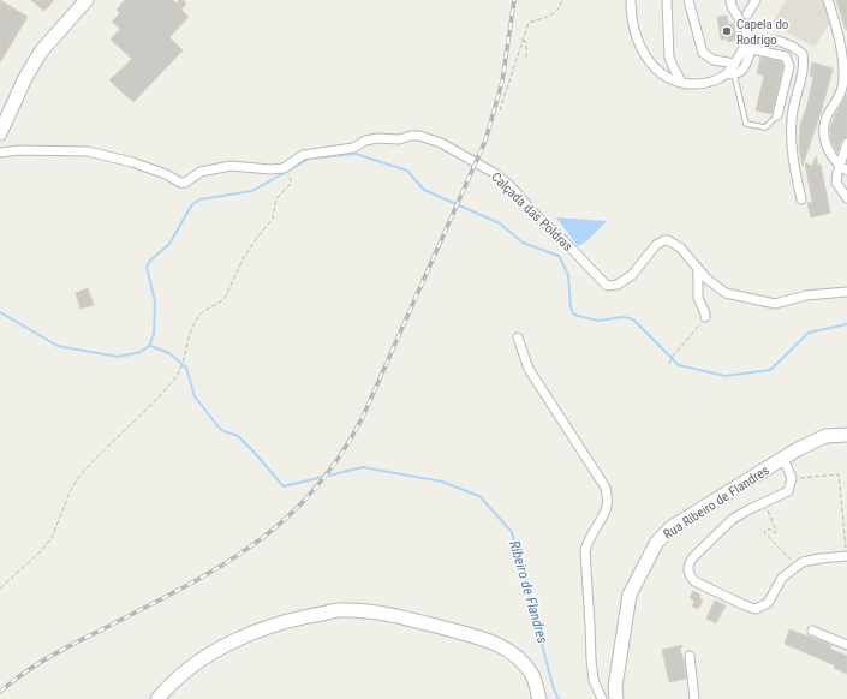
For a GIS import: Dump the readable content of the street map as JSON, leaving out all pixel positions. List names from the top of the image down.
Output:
{
  "streets": {
    "main road": ["Rua Ribeiro de Flandres"],
    "street": ["Calçada das Poldras"]
  },
  "water": ["Ribeiro de Flandres"],
  "places": ["Capela do Rodrigo"]
}
